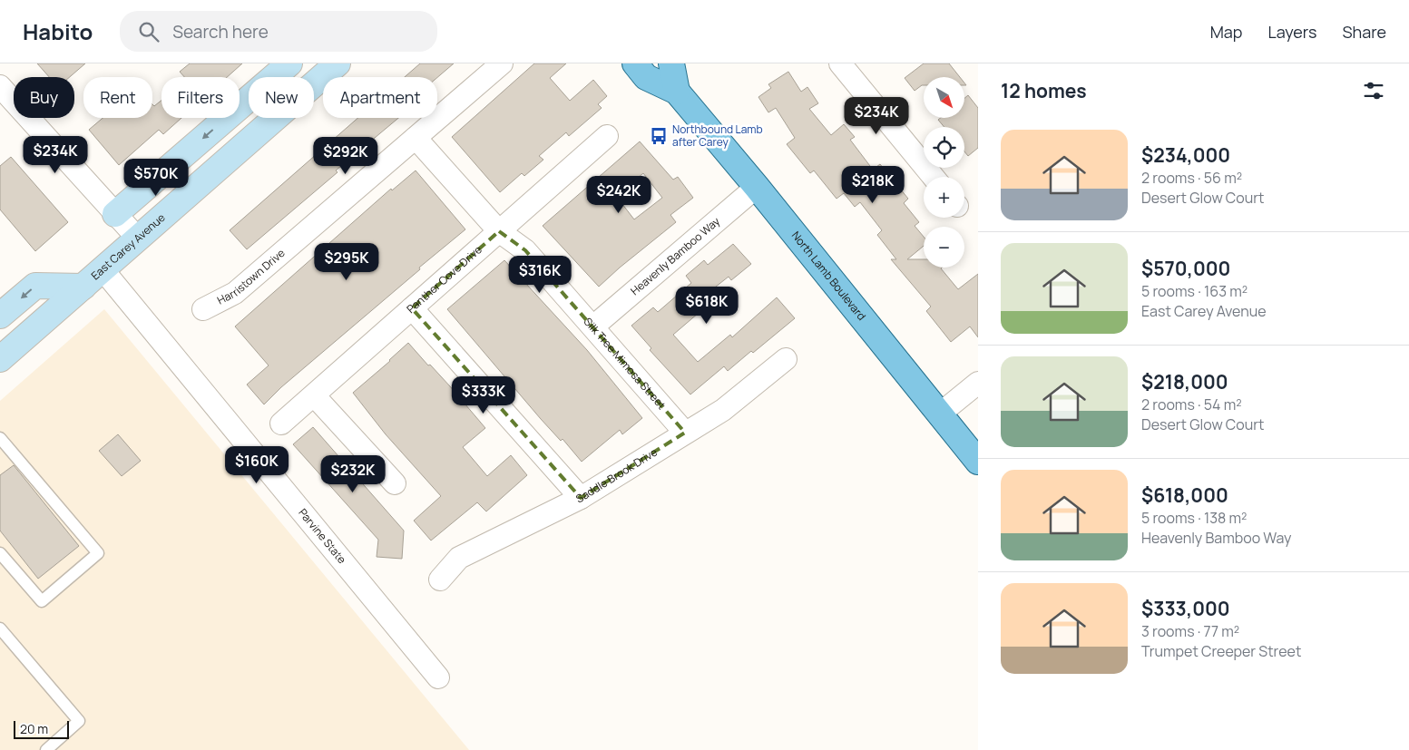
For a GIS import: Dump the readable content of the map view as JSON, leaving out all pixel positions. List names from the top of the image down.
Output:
{
  "streets": {
    "main road": ["East Carey Avenue", "North Lamb Boulevard"],
    "street": [
      "Heavenly Bamboo Way",
      "Harristown Drive",
      "Panther Cove Drive",
      "Silk Tree Mimosa Street",
      "Saddle Brook Drive",
      "Parvine State"
    ]
  },
  "crossings": [
    ["East Carey Avenue", "Parvine State"],
    ["Heavenly Bamboo Way", "North Lamb Boulevard"],
    ["Heavenly Bamboo Way", "Silk Tree Mimosa Street"],
    ["Harristown Drive", "Silk Tree Mimosa Street"],
    ["Panther Cove Drive", "Silk Tree Mimosa Street"],
    ["Silk Tree Mimosa Street", "Saddle Brook Drive"]
  ],
  "places": {
    "bus stop": ["Northbound Lamb after Carey"]
  },
  "scale_bar": "20 m",
  "north": "bottom right",
  "page": {
    "header": "Habito",
    "search": "Search here",
    "nav": ["Map", "Layers", "Share"],
    "heading": "12 homes",
    "map_buttons": ["+", "−"],
    "chip": [
      "Buy",
      "Rent",
      "Filters",
      "New",
      "Apartment"
    ],
    "price": [
      "$234K",
      "$234K",
      "$292K",
      "$570K",
      "$218K",
      "$242K",
      "$295K",
      "$316K",
      "$618K",
      "$333K",
      "$160K",
      "$232K"
    ],
    "list": [
      {
        "name": "$234,000",
        "note": "2 rooms · 56 m² · Desert Glow Court"
      },
      {
        "name": "$570,000",
        "note": "5 rooms · 163 m² · East Carey Avenue"
      },
      {
        "name": "$218,000",
        "note": "2 rooms · 54 m² · Desert Glow Court"
      },
      {
        "name": "$618,000",
        "note": "5 rooms · 138 m² · Heavenly Bamboo Way"
      },
      {
        "name": "$333,000",
        "note": "3 rooms · 77 m² · Trumpet Creeper Street"
      }
    ],
    "scale": "20 m"
  }
}
